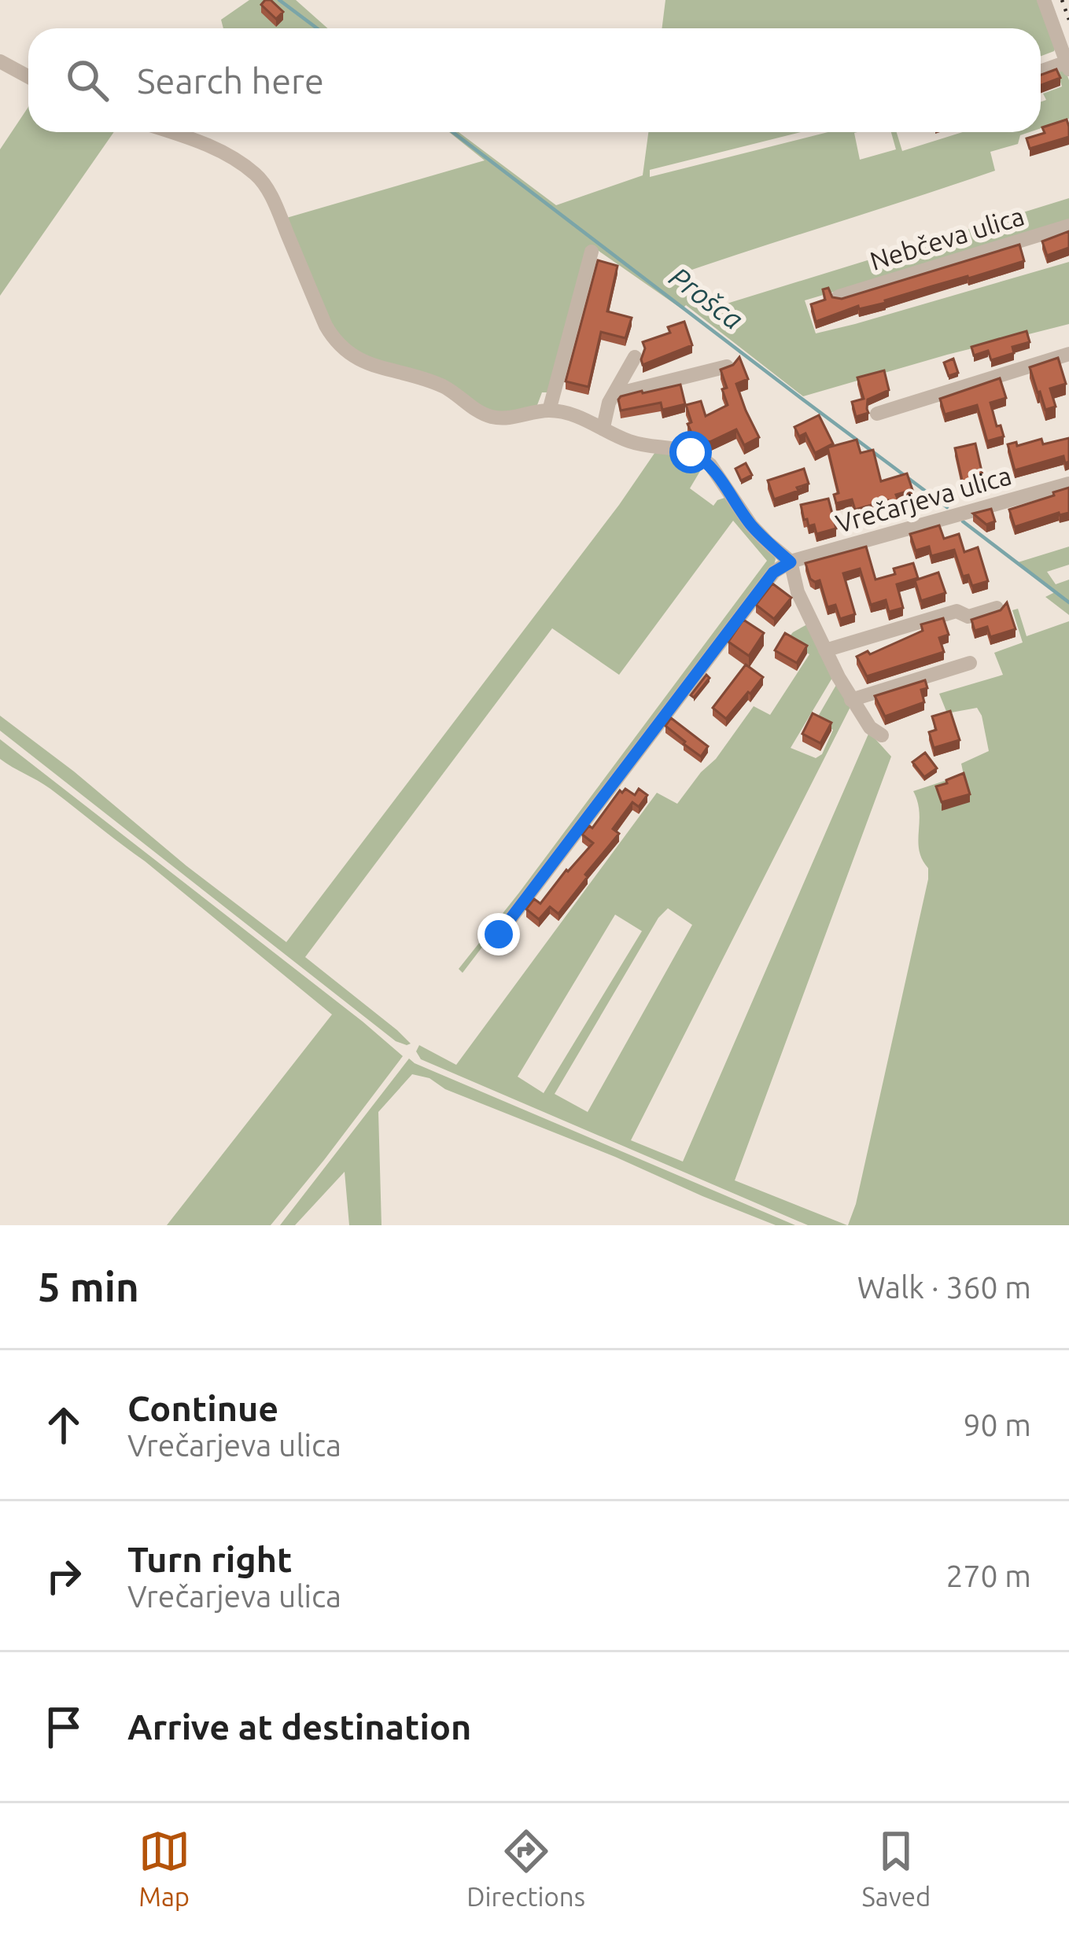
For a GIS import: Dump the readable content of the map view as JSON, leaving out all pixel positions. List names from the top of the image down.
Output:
{
  "streets": {
    "street": ["Nebčeva ulica", "Vrečarjeva ulica"]
  },
  "water": ["Prošca"],
  "page": {
    "search": "Search here",
    "heading": ["5 min", "Walk · 360 m"],
    "list": [
      ["Continue", "Vrečarjeva ulica", "90 m"],
      ["Turn right", "Vrečarjeva ulica", "270 m"],
      "Arrive at destination"
    ],
    "nav": ["Map", "Directions", "Saved"]
  }
}
